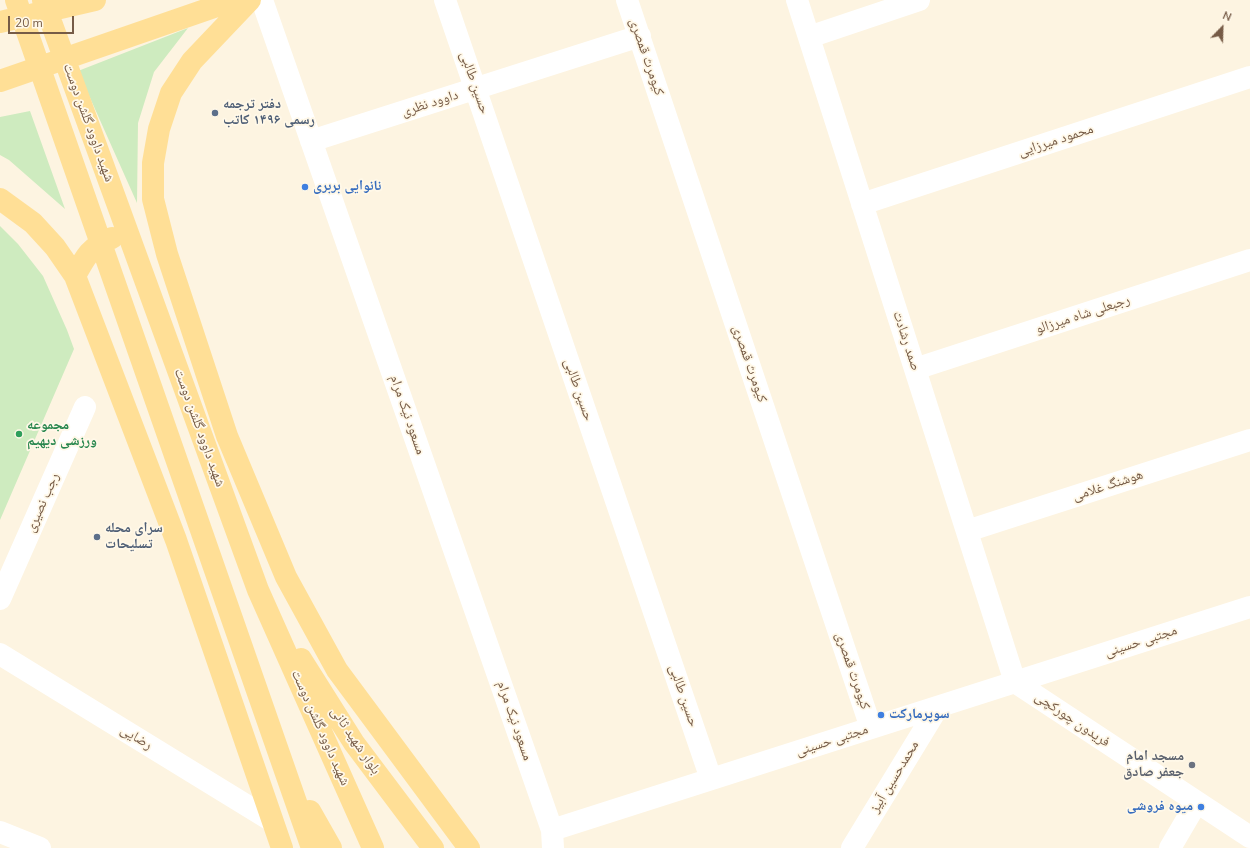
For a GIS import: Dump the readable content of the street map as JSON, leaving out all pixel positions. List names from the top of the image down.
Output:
{
  "streets": {
    "main road": ["شهید داوود گلشن دوست", "بلوار شهید ثانی"],
    "street": [
      "کیومرث قمصری",
      "حسین طالبی",
      "داوود نظری",
      "محمود میرزایی",
      "رجبعلی شاه میرزالو",
      "صمد رشادت",
      "مسعود نیک مرام",
      "هوشنگ غلامی",
      "رجب نصیری",
      "مجتبی حسینی",
      "فریدون چورکچی",
      "رضایی",
      "محمدحسین آبیز"
    ]
  },
  "crossings": [
    ["کیومرث قمصری", "داوود نظری"],
    ["کیومرث قمصری", "مجتبی حسینی"],
    ["حسین طالبی", "داوود نظری"],
    ["حسین طالبی", "مجتبی حسینی"],
    ["داوود نظری", "مسعود نیک مرام"],
    ["شهید داوود گلشن دوست", "بلوار شهید ثانی"],
    ["محمود میرزایی", "صمد رشادت"],
    ["رجبعلی شاه میرزالو", "صمد رشادت"],
    ["صمد رشادت", "هوشنگ غلامی"],
    ["صمد رشادت", "مجتبی حسینی"],
    ["صمد رشادت", "فریدون چورکچی"],
    ["مسعود نیک مرام", "مجتبی حسینی"],
    ["مجتبی حسینی", "فریدون چورکچی"],
    ["مجتبی حسینی", "محمدحسین آبیز"]
  ],
  "places": [
    "دفتر ترجمه رسمی ۱۴۹۶ کاتب",
    "نانوایی بربری",
    "مجموعه ورزشی دیهیم",
    "سرای محله تسلیحات",
    "سوپرمارکت",
    "مسجد امام جعفر صادق",
    "میوه فروشی"
  ],
  "scale_bar": "20 m",
  "north": "top right"
}
